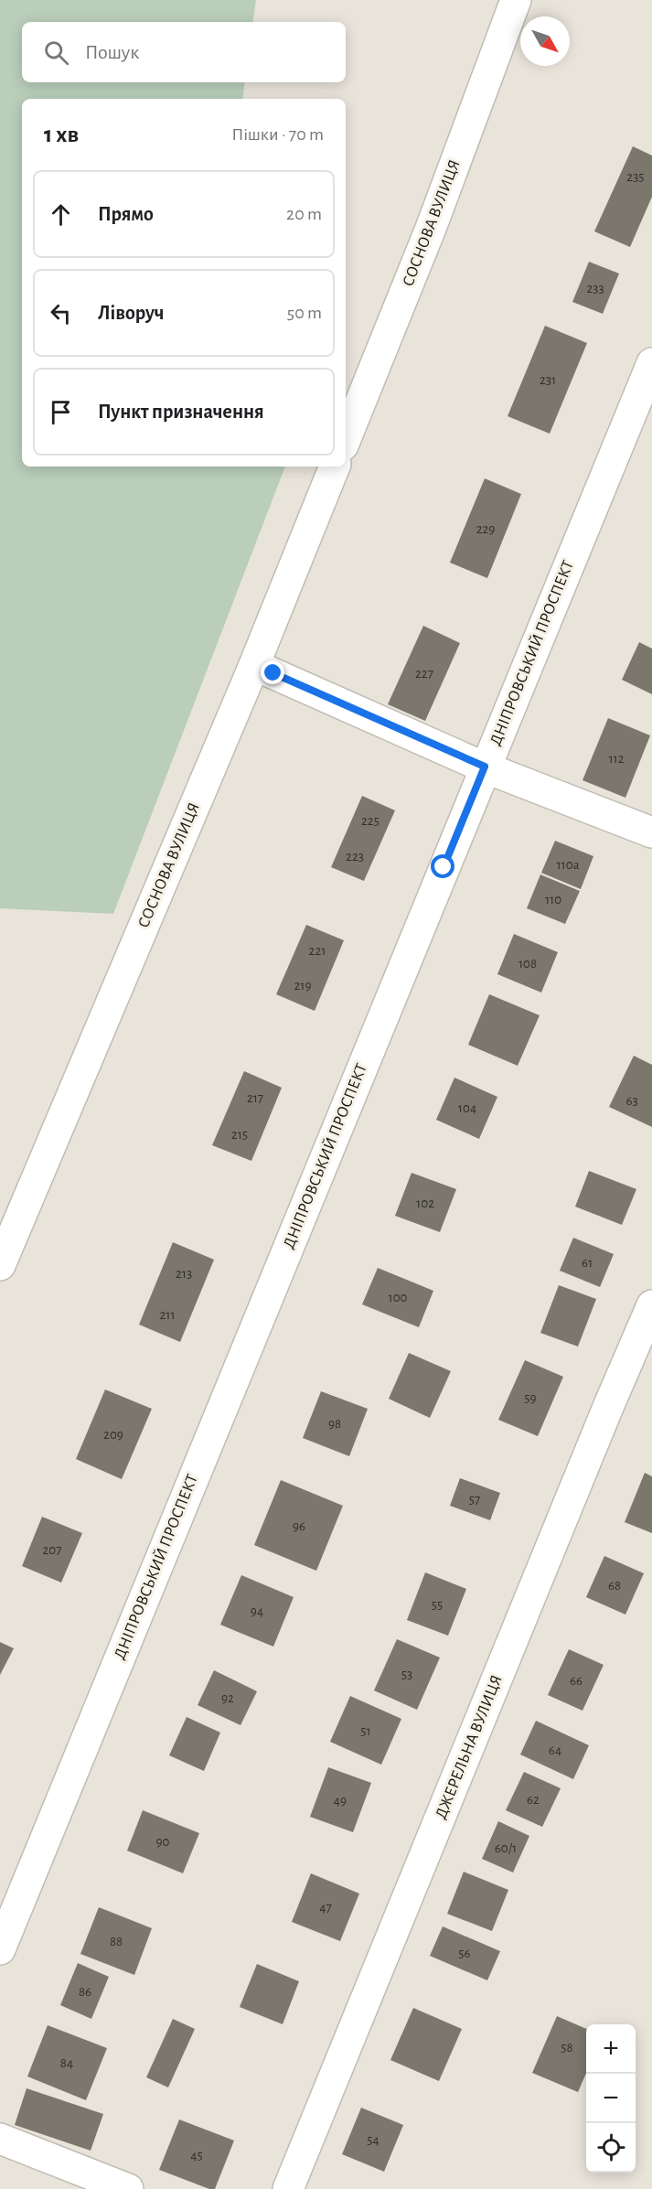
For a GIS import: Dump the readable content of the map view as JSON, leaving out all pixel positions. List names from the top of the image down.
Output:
{
  "streets": {
    "street": ["СОСНОВА ВУЛИЦЯ", "ДНІПРОВСЬКИЙ ПРОСПЕКТ", "ДЖЕРЕЛЬНА ВУЛИЦЯ"]
  },
  "house_numbers": [
    "235",
    "233",
    "231",
    "229",
    "227",
    "112",
    "225",
    "223",
    "110а",
    "110",
    "221",
    "108",
    "219",
    "217",
    "63",
    "104",
    "215",
    "102",
    "61",
    "213",
    "100",
    "211",
    "59",
    "98",
    "209",
    "57",
    "96",
    "207",
    "68",
    "55",
    "94",
    "53",
    "66",
    "92",
    "51",
    "64",
    "62",
    "49",
    "90",
    "60/1",
    "47",
    "88",
    "56",
    "86",
    "58",
    "84",
    "54",
    "45"
  ],
  "north": "bottom right",
  "page": {
    "search": "Пошук",
    "heading": ["1 хв", "Пішки · 70 m"],
    "list": [
      ["Прямо", "20 m"],
      ["Ліворуч", "50 m"],
      "Пункт призначення"
    ],
    "map_buttons": ["+", "−"]
  }
}
